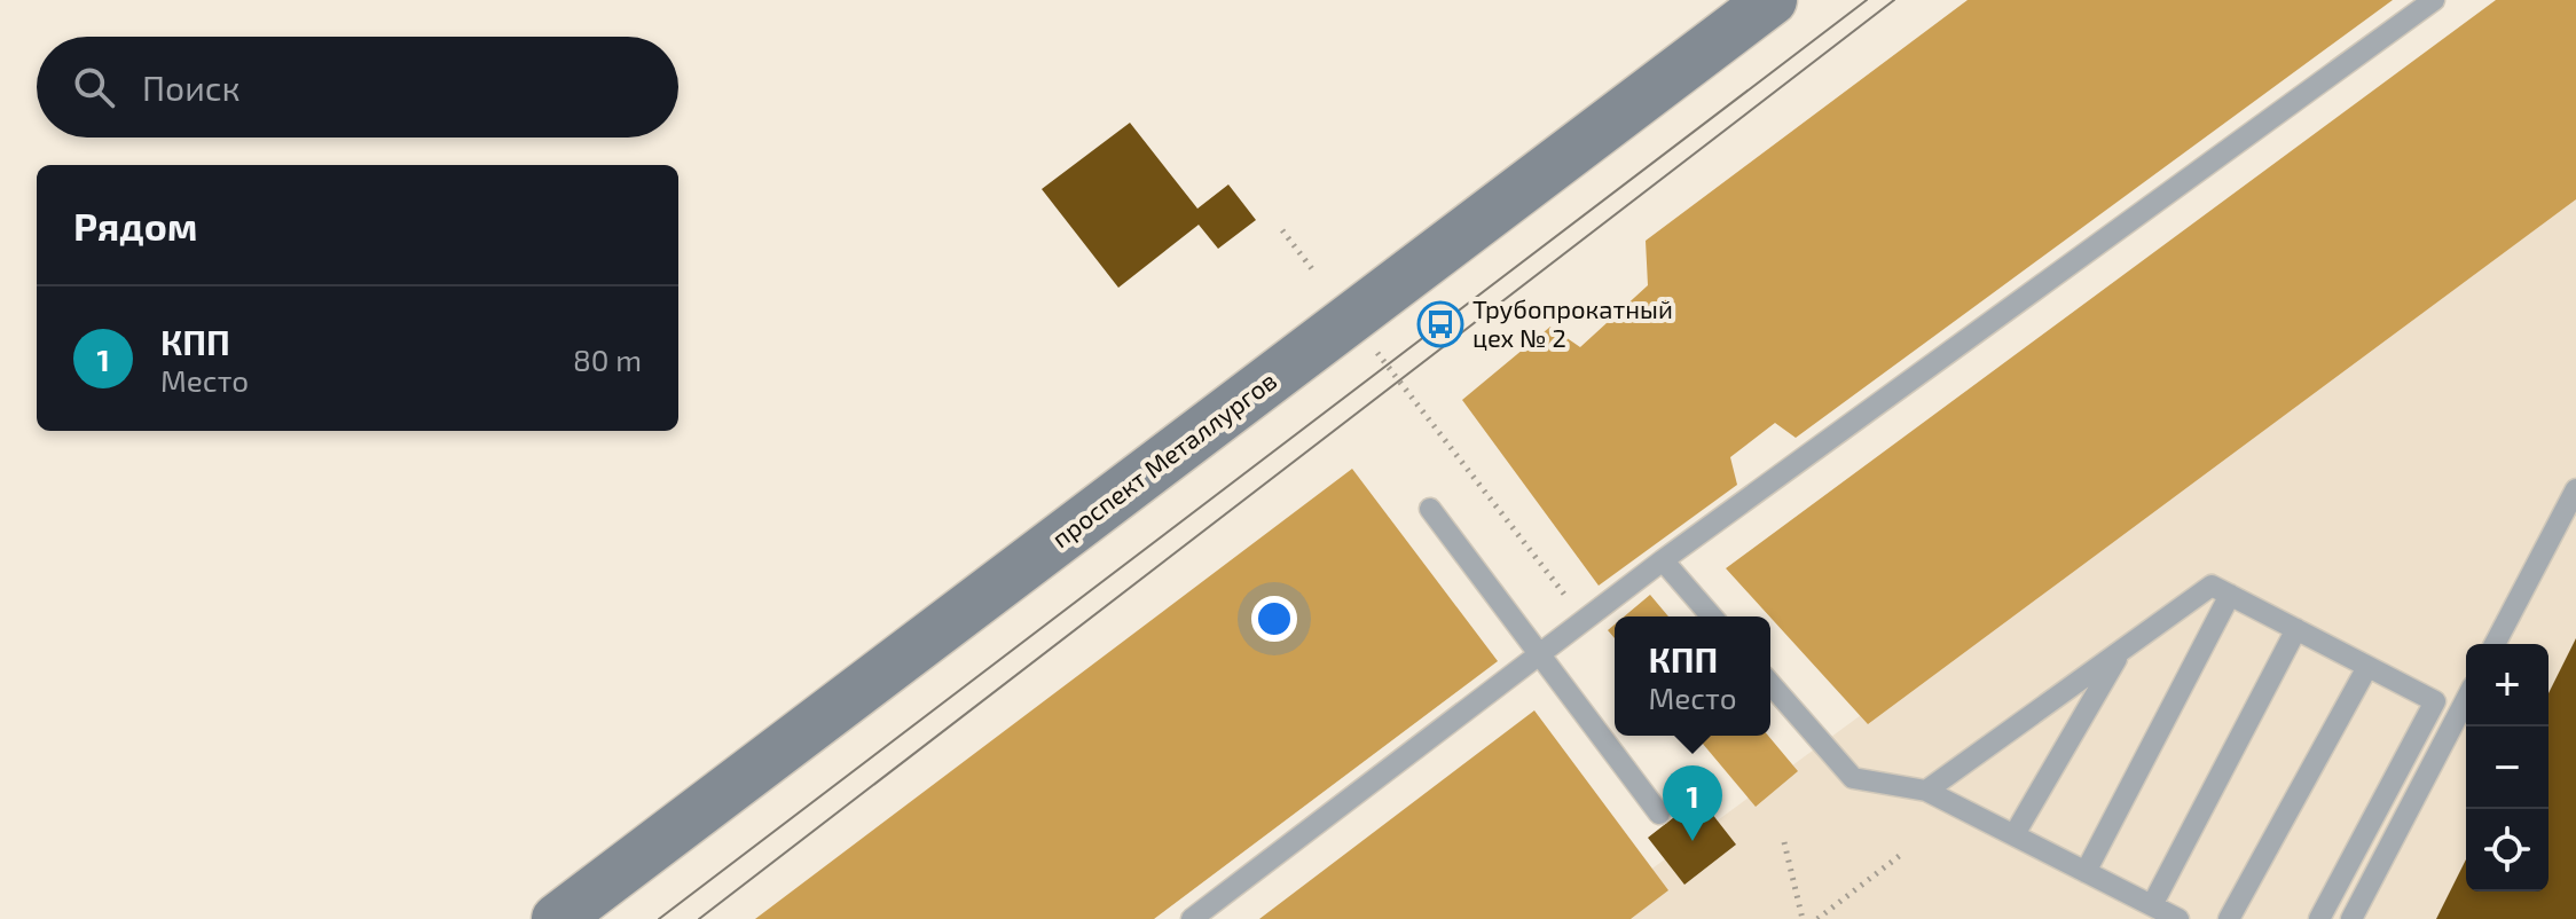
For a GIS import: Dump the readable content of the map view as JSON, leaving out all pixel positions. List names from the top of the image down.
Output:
{
  "streets": {
    "street": ["проспект Металлургов"]
  },
  "places": {
    "bus stop": ["Трубопрокатный цех № 2"]
  },
  "page": {
    "search": "Поиск",
    "heading": "Рядом",
    "list": [
      {
        "mark": "1",
        "name": "КПП",
        "note": "Место",
        "value": "80 m"
      }
    ],
    "popup": ["КПП", "Место"],
    "map_buttons": ["+", "−"],
    "pins": "1"
  }
}
